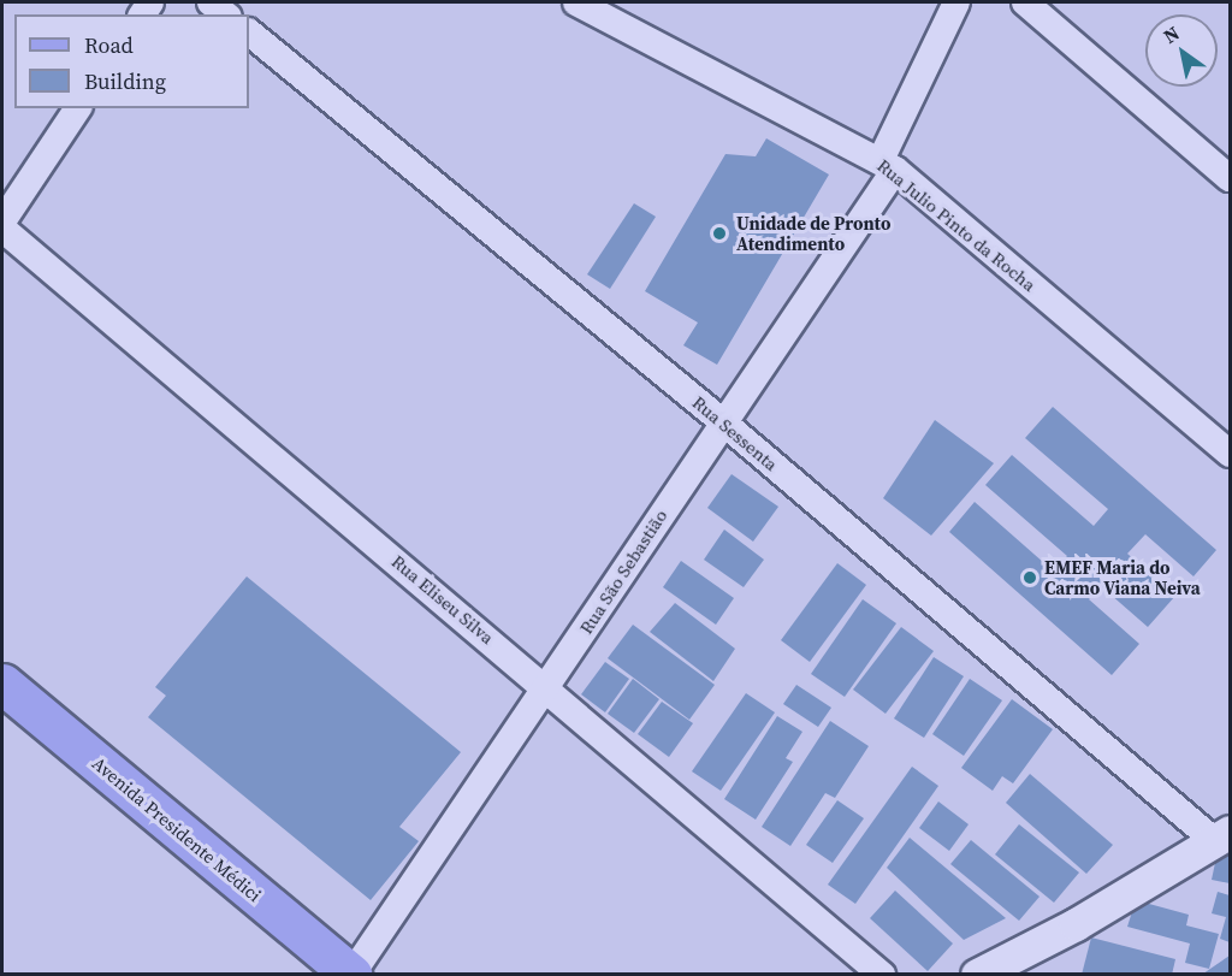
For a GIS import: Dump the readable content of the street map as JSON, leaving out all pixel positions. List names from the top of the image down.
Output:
{
  "streets": {
    "main road": ["Avenida Presidente Médici"],
    "street": [
      "Rua Julio Pinto da Rocha",
      "Rua Sessenta",
      "Rua São Sebastião",
      "Rua Eliseu Silva"
    ]
  },
  "crossings": [
    ["Rua Julio Pinto da Rocha", "Rua São Sebastião"],
    ["Rua Sessenta", "Rua São Sebastião"],
    ["Rua São Sebastião", "Rua Eliseu Silva"],
    ["Rua São Sebastião", "Avenida Presidente Médici"]
  ],
  "places": ["Unidade de Pronto Atendimento", "EMEF Maria do Carmo Viana Neiva"],
  "legend": ["Road", "Building"],
  "north": "top left"
}
